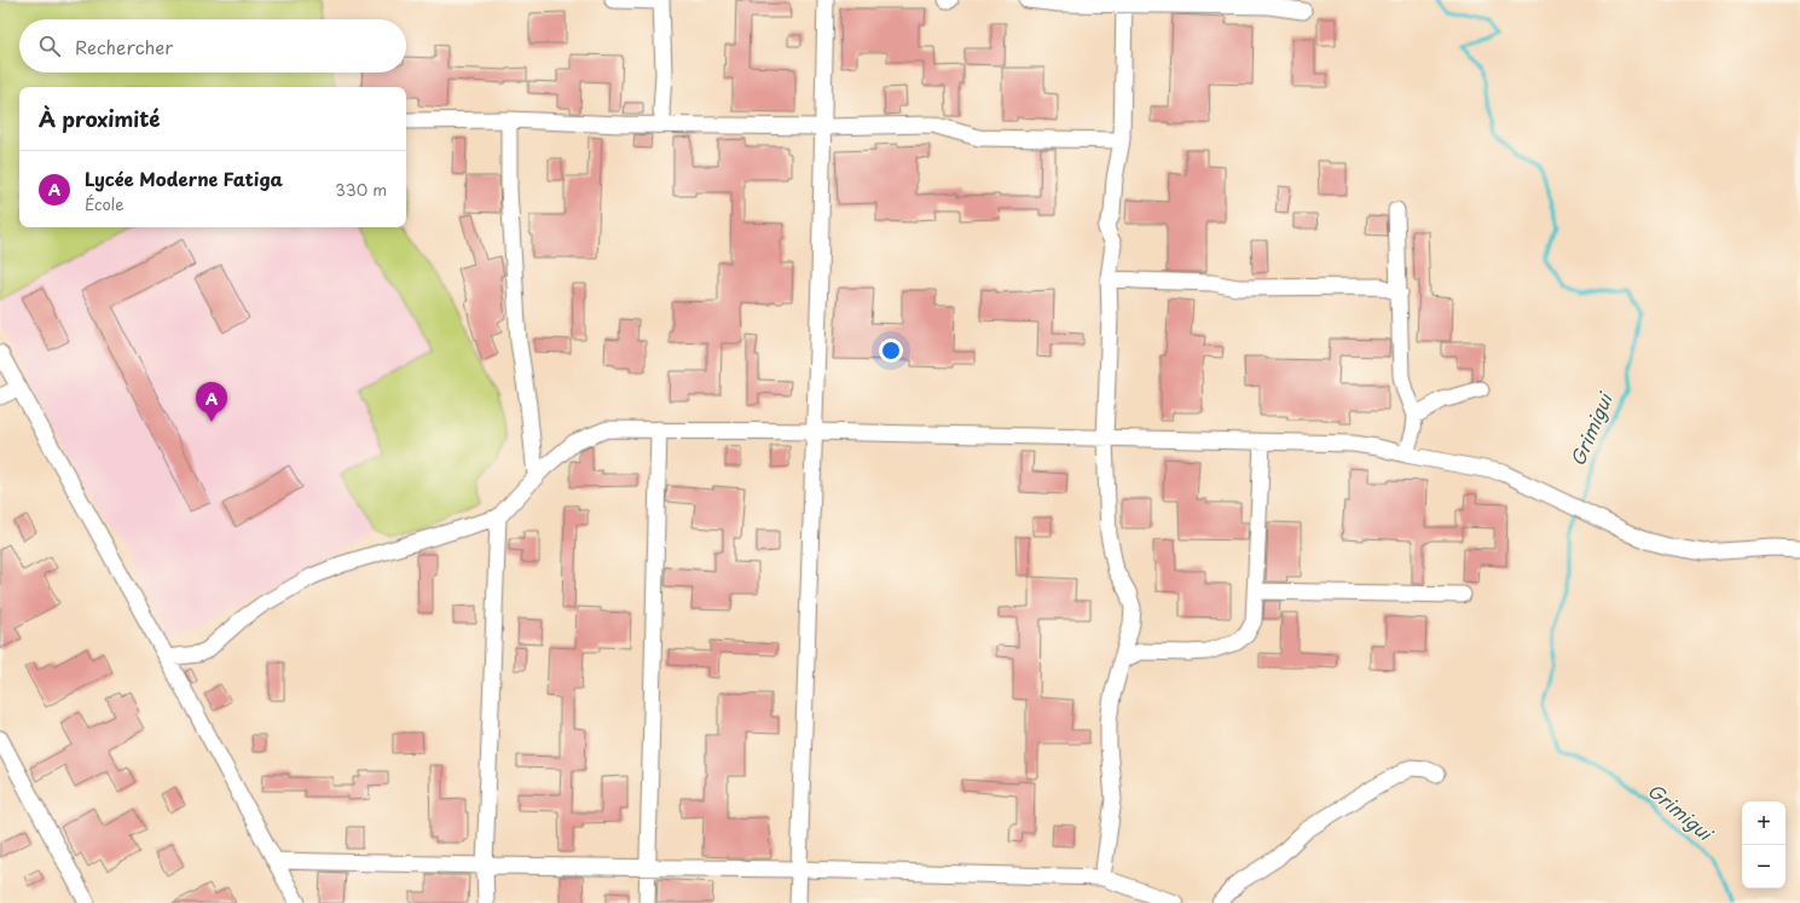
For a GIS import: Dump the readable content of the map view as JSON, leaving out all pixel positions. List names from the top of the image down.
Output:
{
  "water": ["Grimigui"],
  "page": {
    "search": "Rechercher",
    "heading": "À proximité",
    "list": [
      {
        "mark": "A",
        "name": "Lycée Moderne Fatiga",
        "note": "École",
        "value": "330 m"
      }
    ],
    "pins": "A",
    "map_buttons": ["+", "−"]
  }
}
